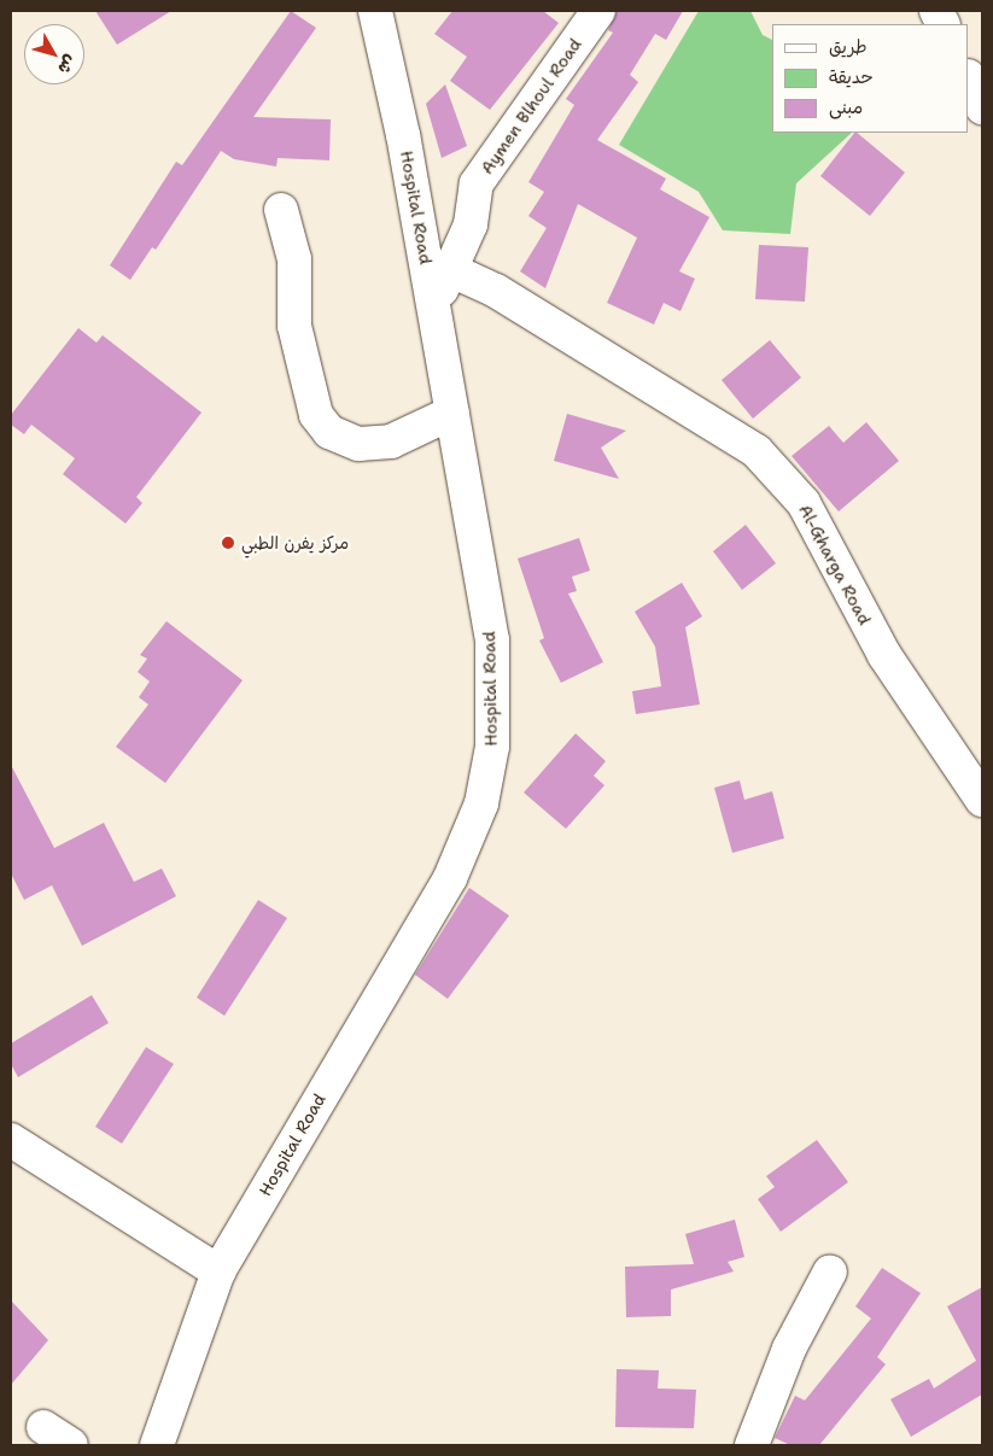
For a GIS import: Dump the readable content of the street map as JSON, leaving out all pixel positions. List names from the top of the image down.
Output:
{
  "streets": {
    "street": ["Aymen Blhoul Road", "Hospital Road", "Al-Gharga Road"]
  },
  "crossings": [
    ["Aymen Blhoul Road", "Hospital Road"],
    ["Aymen Blhoul Road", "Al-Gharga Road"]
  ],
  "places": ["مركز يفرن الطبي"],
  "legend": ["طريق", "حديقة", "مبنى"],
  "north": "bottom right"
}
